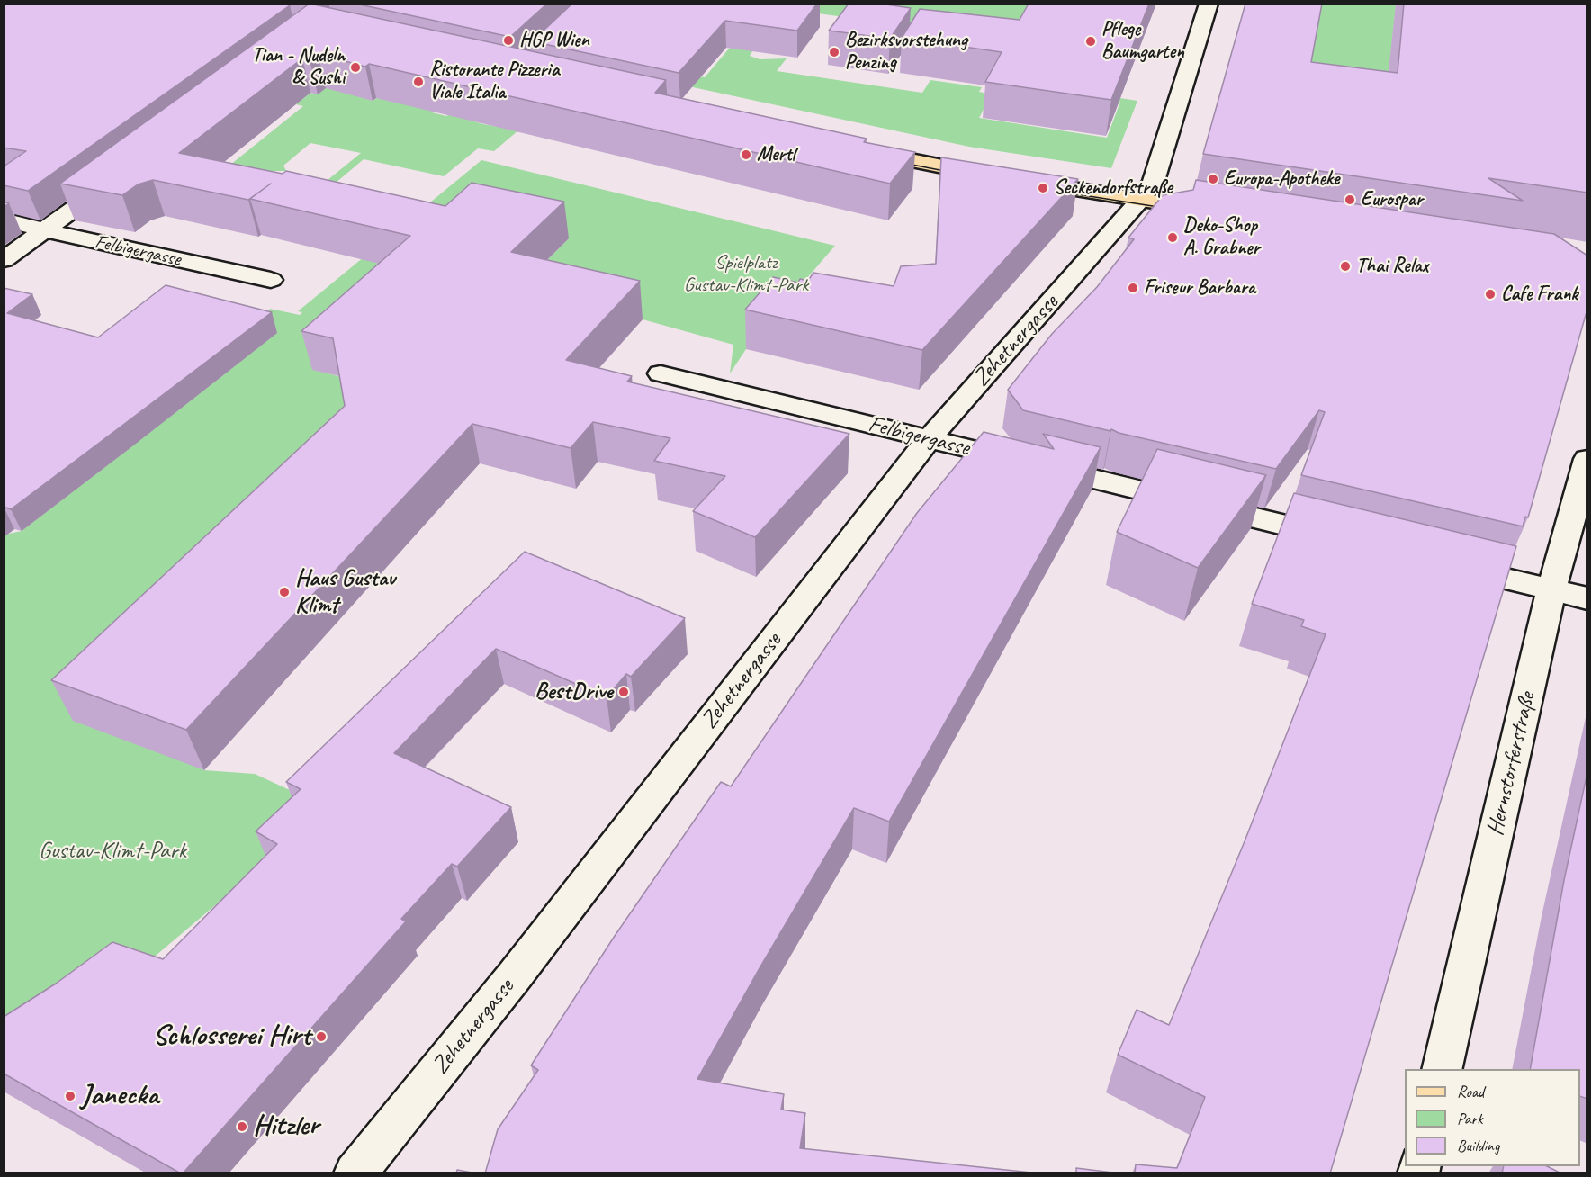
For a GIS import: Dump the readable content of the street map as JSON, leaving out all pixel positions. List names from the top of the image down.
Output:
{
  "streets": {
    "street": ["Felbigergasse", "Zehetnergasse", "Hernstorferstraße"]
  },
  "crossings": [
    ["Felbigergasse", "Zehetnergasse"]
  ],
  "parks": ["Spielplatz Gustav-Klimt-Park", "Gustav-Klimt-Park"],
  "places": [
    "HGP Wien",
    "Pflege Baumgarten",
    "Bezirksvorstehung Penzing",
    "Tian - Nudeln & Sushi",
    "Ristorante Pizzeria Viale Italia",
    "Mertl",
    "Europa-Apotheke",
    "Seckendorfstraße",
    "Eurospar",
    "Deko-Shop A. Grabner",
    "Thai Relax",
    "Friseur Barbara",
    "Cafe Frank",
    "Haus Gustav Klimt",
    "BestDrive",
    "Schlosserei Hirt",
    "Janecka",
    "Hitzler"
  ],
  "legend": ["Road", "Park", "Building"]
}
